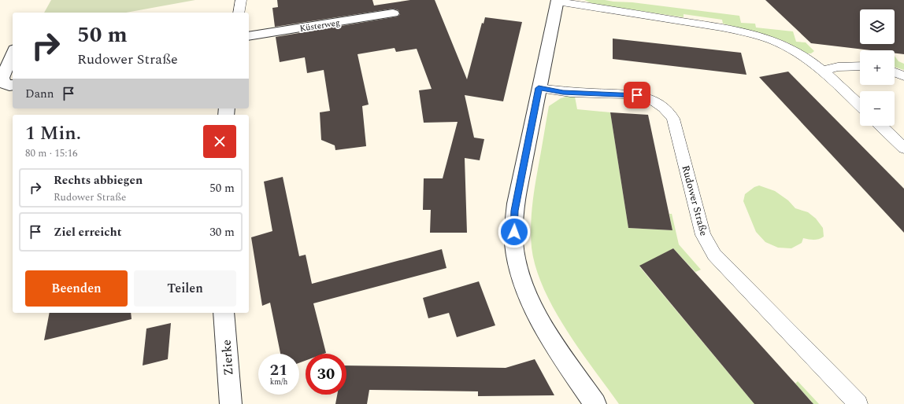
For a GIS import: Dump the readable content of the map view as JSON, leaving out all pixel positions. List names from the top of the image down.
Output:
{
  "streets": {
    "street": ["Küsterweg", "Zierke"],
    "lane": ["Rudower Straße"]
  },
  "page": {
    "map_buttons": ["+", "−"],
    "turn": ["50 m", "Rudower Straße"],
    "then": "Dann",
    "heading": ["1 Min.", "80 m · 15:16"],
    "list": [
      {
        "name": "Rechts abbiegen",
        "note": "Rudower Straße",
        "value": "50 m"
      },
      {
        "name": "Ziel erreicht",
        "value": "30 m"
      }
    ],
    "buttons": ["Beenden", "Teilen"],
    "speed": "21 km/h",
    "limit": "30"
  }
}
